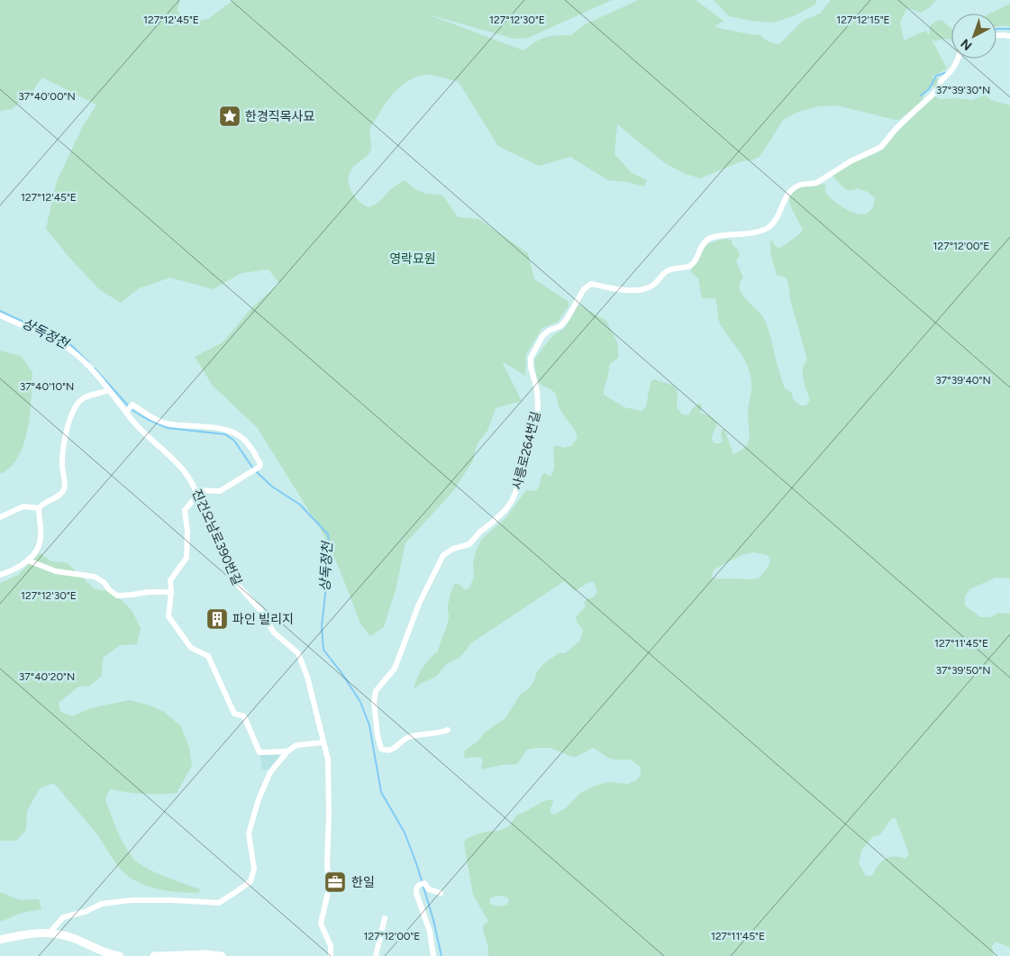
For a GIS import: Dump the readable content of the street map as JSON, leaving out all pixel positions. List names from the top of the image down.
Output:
{
  "streets": {
    "street": ["사릉로264번길", "진건오남로390번길"]
  },
  "water": ["상독정천"],
  "parks": ["영락묘원"],
  "places": {
    "place": ["한경직목사묘"],
    "building": ["파인 빌리지"],
    "office": ["한일"]
  },
  "north": "bottom left",
  "coordinates": [
    "127°12'45\"E",
    "127°12'30\"E",
    "127°12'15\"E",
    "37°39'30\"N",
    "37°40'00\"N",
    "127°12'00\"E",
    "37°39'40\"N",
    "37°40'10\"N",
    "127°11'45\"E",
    "37°39'50\"N",
    "37°40'20\"N"
  ]
}
